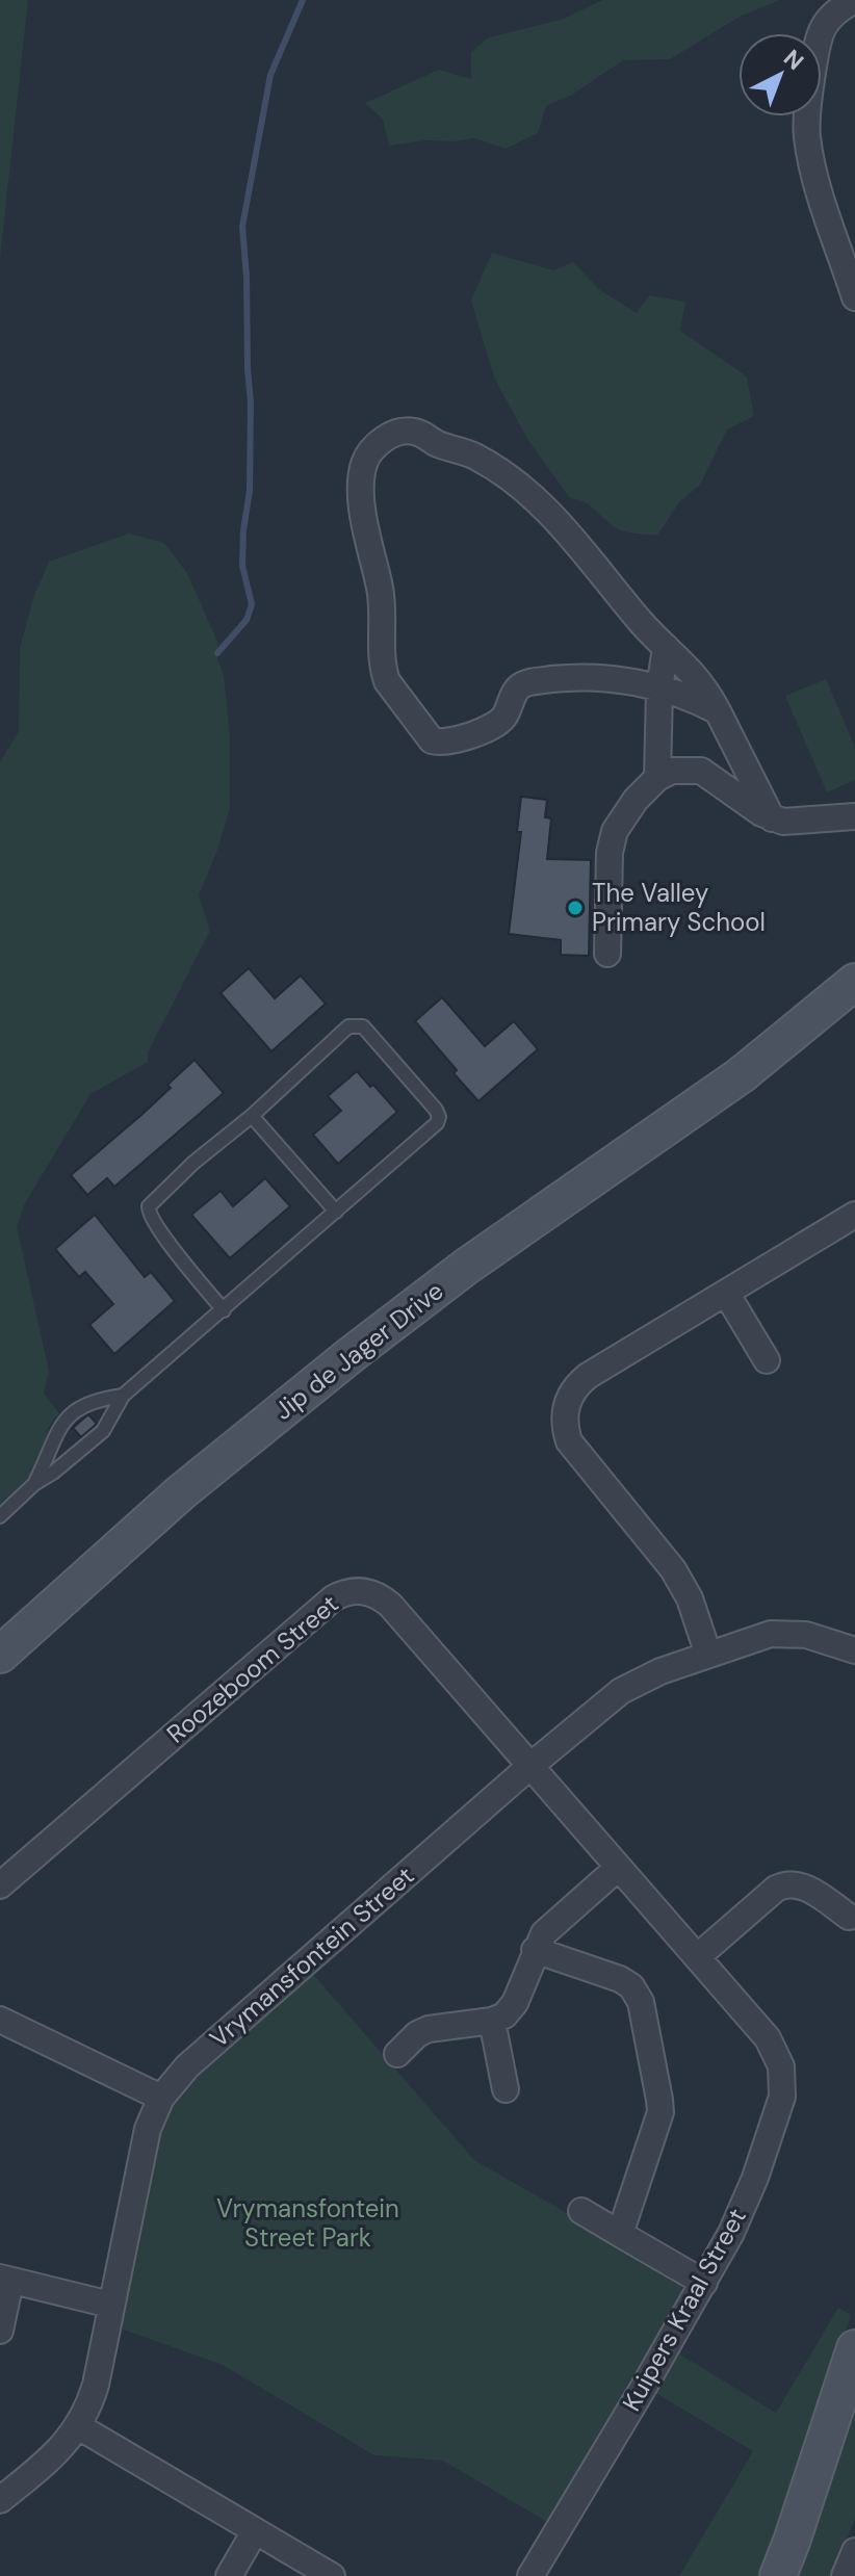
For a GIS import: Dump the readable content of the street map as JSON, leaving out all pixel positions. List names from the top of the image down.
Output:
{
  "streets": {
    "main road": ["Jip de Jager Drive"],
    "street": ["Roozeboom Street", "Vrymansfontein Street", "Kuipers Kraal Street"]
  },
  "crossings": [
    ["Roozeboom Street", "Vrymansfontein Street"],
    ["Roozeboom Street", "Kuipers Kraal Street"],
    ["Vrymansfontein Street", "Kuipers Kraal Street"]
  ],
  "parks": ["Vrymansfontein Street Park"],
  "places": ["The Valley Primary School"],
  "north": "top right"
}
